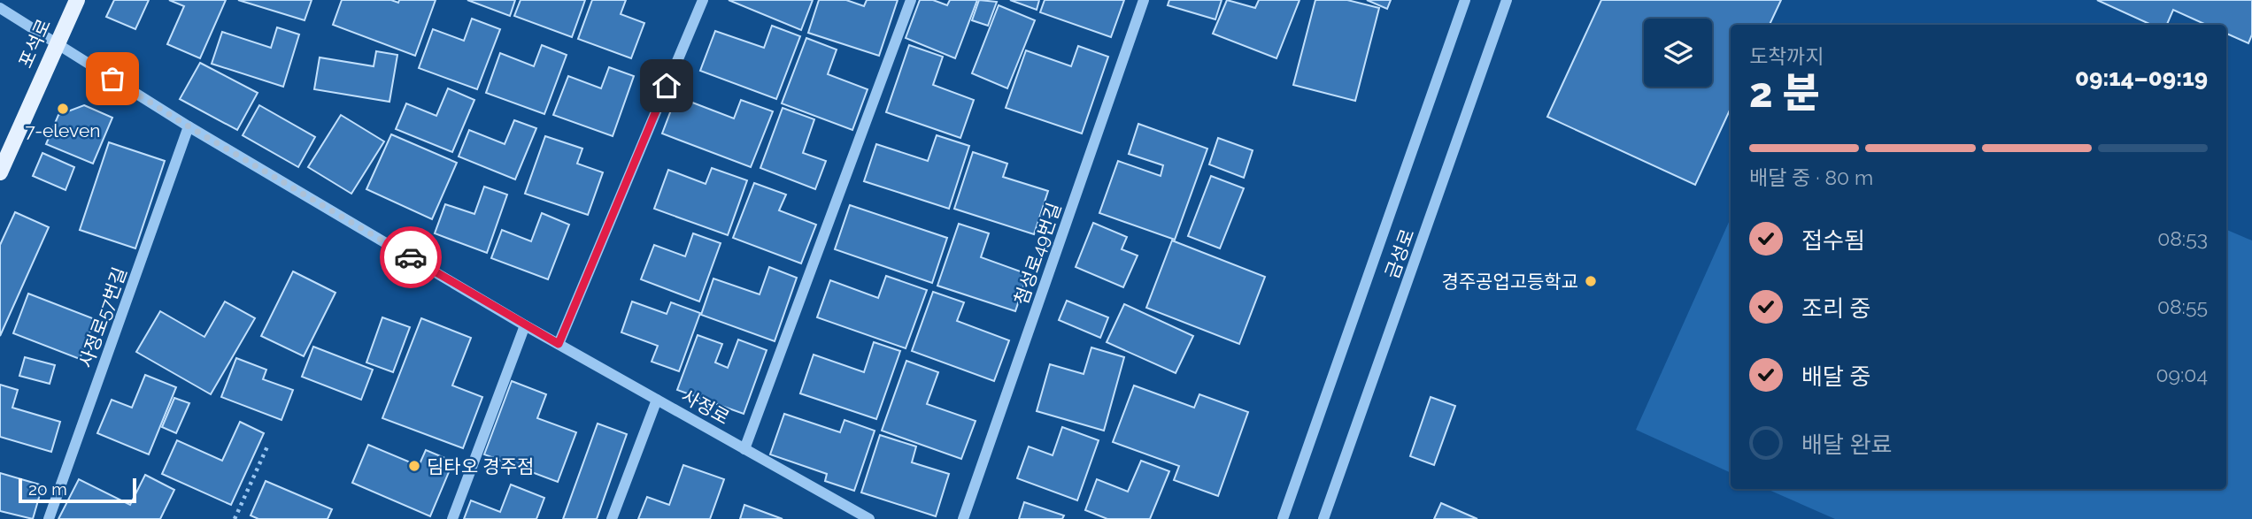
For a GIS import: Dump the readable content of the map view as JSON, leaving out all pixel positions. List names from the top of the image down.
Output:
{
  "streets": {
    "main road": ["포석로"],
    "street": [
      "첨성로49번길",
      "금성로",
      "사정로57번길",
      "사정로"
    ]
  },
  "crossings": [
    ["포석로", "사정로"],
    ["사정로57번길", "사정로"]
  ],
  "places": ["7-eleven", "경주공업고등학교", "딤타오 경주점"],
  "scale_bar": "20 m",
  "page": {
    "heading": ["2 분", "도착까지", "09:14–09:19"],
    "bar": "배달 중 · 80 m",
    "list": [
      ["접수됨", "08:53"],
      ["조리 중", "08:55"],
      ["배달 중", "09:04"],
      "배달 완료"
    ],
    "scale": "20 m"
  }
}
